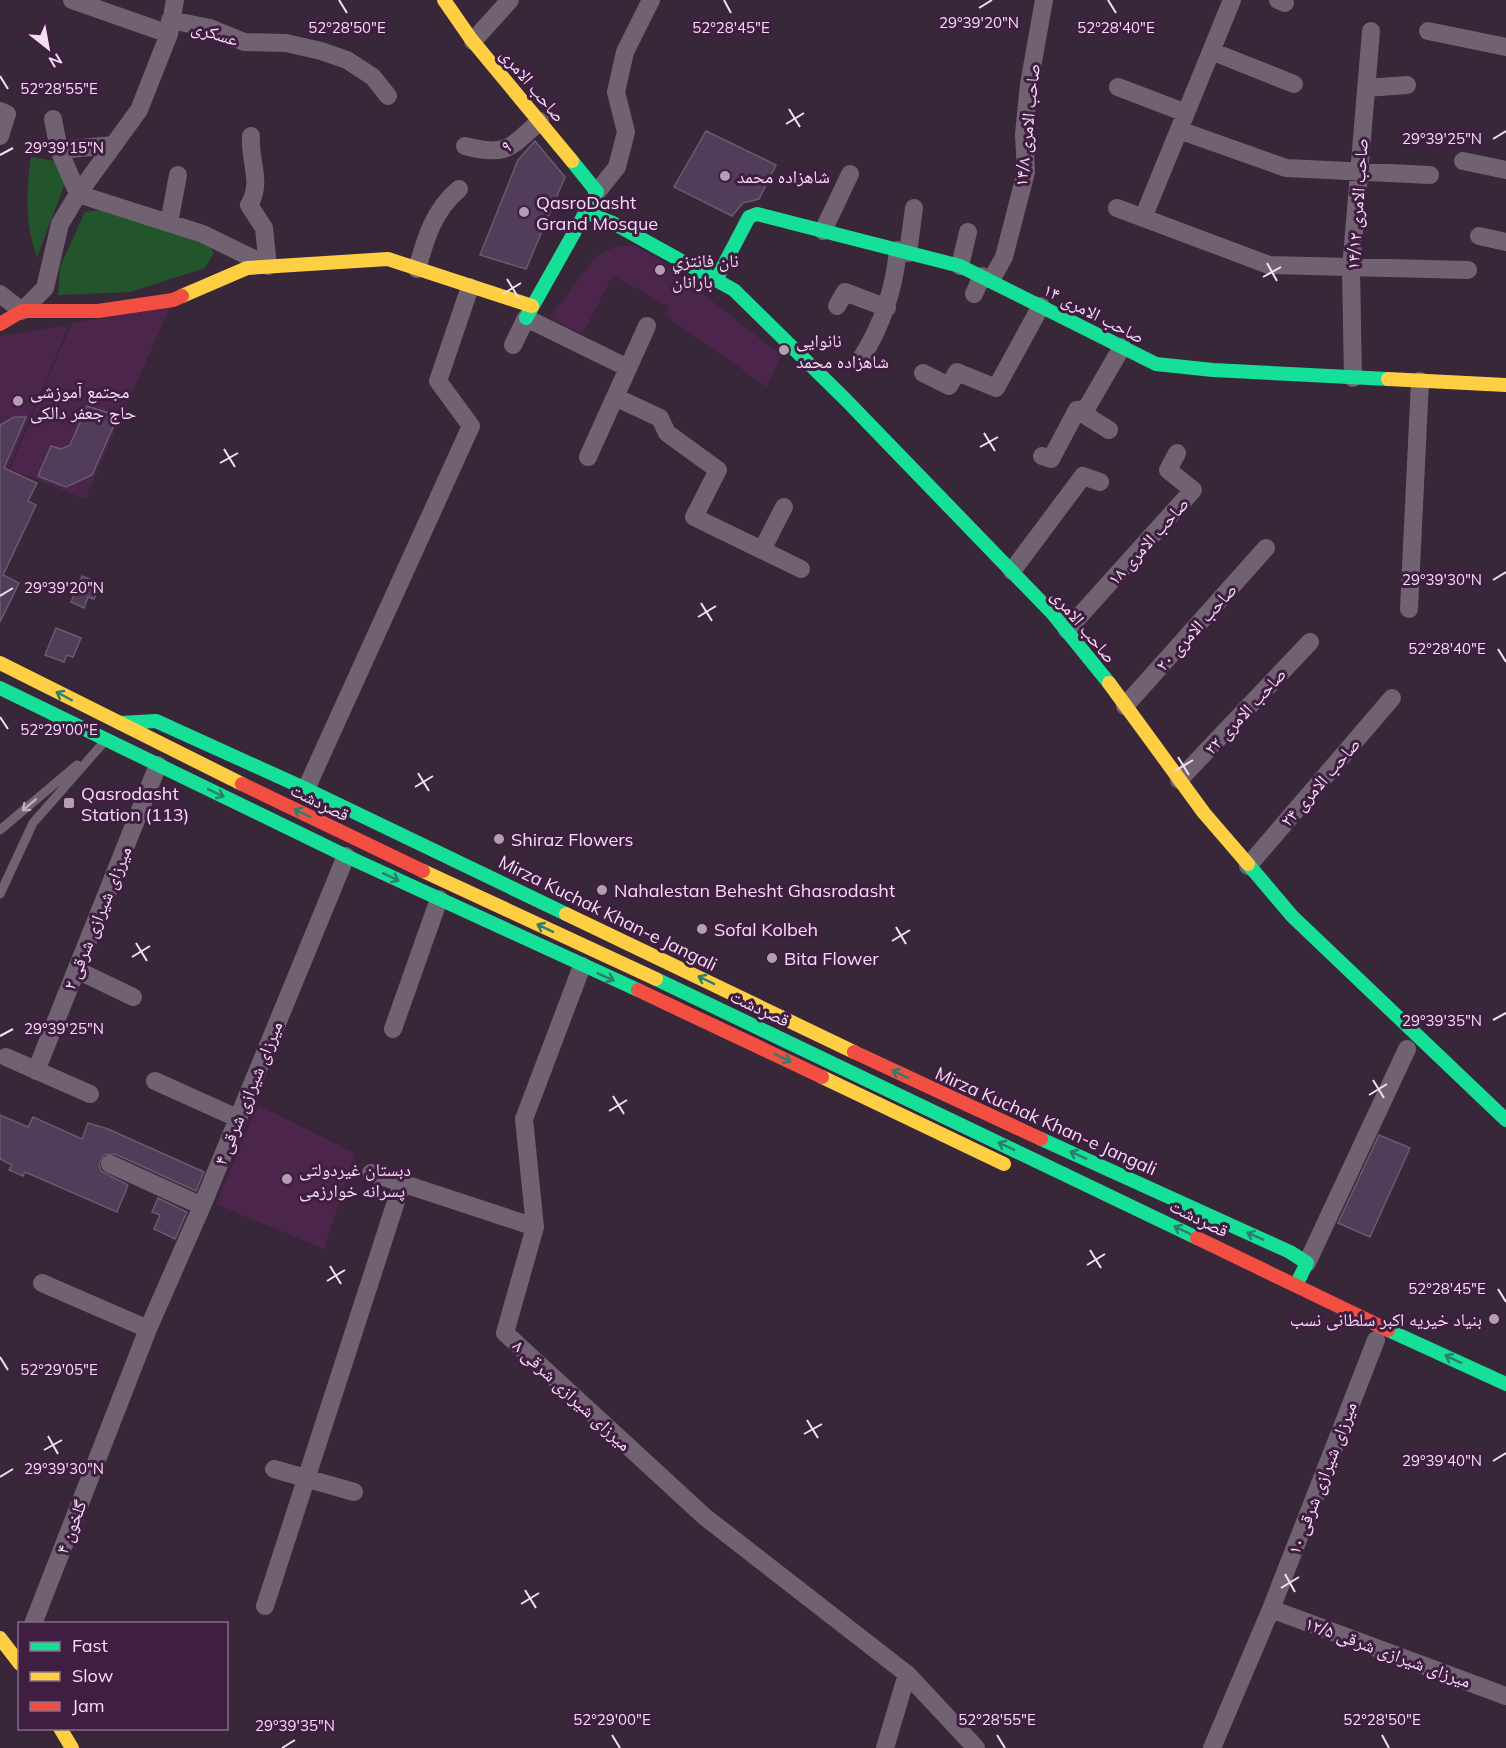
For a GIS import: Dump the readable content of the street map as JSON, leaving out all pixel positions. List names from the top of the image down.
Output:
{
  "streets": {
    "main road": [
      "صاحب الامری",
      "۱۴ صاحب الامری",
      "قصردشت",
      "Mirza Kuchak Khan-e Jangali"
    ],
    "street": [
      "عسکری",
      "صاحب الامری ۱۴/۸",
      "۹",
      "۱۴/۱۲ صاحب الامری",
      "۱۸ صاحب الامری",
      "۲۰ صاحب الامری",
      "۲۲ صاحب الامری",
      "۲۴ صاحب الامری",
      "۲ میرزای شیرازی شرقی",
      "۴ میرزای شیرازی شرقی",
      "۸ میرزای شیرازی شرقی",
      "۱۰ میرزای شیرازی شرقی",
      "۴ گلخون",
      "۱۲/۵ میرزای شیرازی شرقی"
    ]
  },
  "crossings": [
    ["صاحب الامری", "۹"],
    ["صاحب الامری", "۱۴ صاحب الامری"],
    ["صاحب الامری", "۱۸ صاحب الامری"],
    ["صاحب الامری", "۲۰ صاحب الامری"],
    ["صاحب الامری", "۲۲ صاحب الامری"],
    ["صاحب الامری", "۲۴ صاحب الامری"],
    ["صاحب الامری ۱۴/۸", "۱۴ صاحب الامری"],
    ["۱۴/۱۲ صاحب الامری", "۱۴ صاحب الامری"],
    ["قصردشت", "Mirza Kuchak Khan-e Jangali"],
    ["قصردشت", "۲ میرزای شیرازی شرقی"],
    ["قصردشت", "۴ میرزای شیرازی شرقی"],
    ["قصردشت", "۸ میرزای شیرازی شرقی"],
    ["قصردشت", "۱۰ میرزای شیرازی شرقی"],
    ["۴ میرزای شیرازی شرقی", "۴ گلخون"],
    ["۱۰ میرزای شیرازی شرقی", "۱۲/۵ میرزای شیرازی شرقی"]
  ],
  "one_way": ["Mirza Kuchak Khan-e Jangali"],
  "places": {
    "other": [
      "شاهزاده محمد",
      "QasroDasht Grand Mosque",
      "نان فانتزي بارانان",
      "نانوایی شاهزاده محمد",
      "مجتمع آموزشی حاج جعفر دالکی",
      "Shiraz Flowers",
      "Nahalestan Behesht Ghasrodasht",
      "Sofal Kolbeh",
      "Bita Flower",
      "دبستان غیردولتی پسرانه خوارزمی",
      "بنیاد خیریه اکبر سلطانی نسب"
    ],
    "transit": ["Qasrodasht Station (113)"]
  },
  "legend": ["Fast", "Slow", "Jam"],
  "north": "bottom right",
  "coordinates": [
    "29°39'20\"N",
    "52°28'50\"E",
    "52°28'45\"E",
    "52°28'40\"E",
    "52°28'55\"E",
    "29°39'25\"N",
    "29°39'15\"N",
    "29°39'30\"N",
    "52°29'00\"E",
    "29°39'35\"N",
    "52°29'05\"E",
    "29°39'40\"N"
  ]
}
